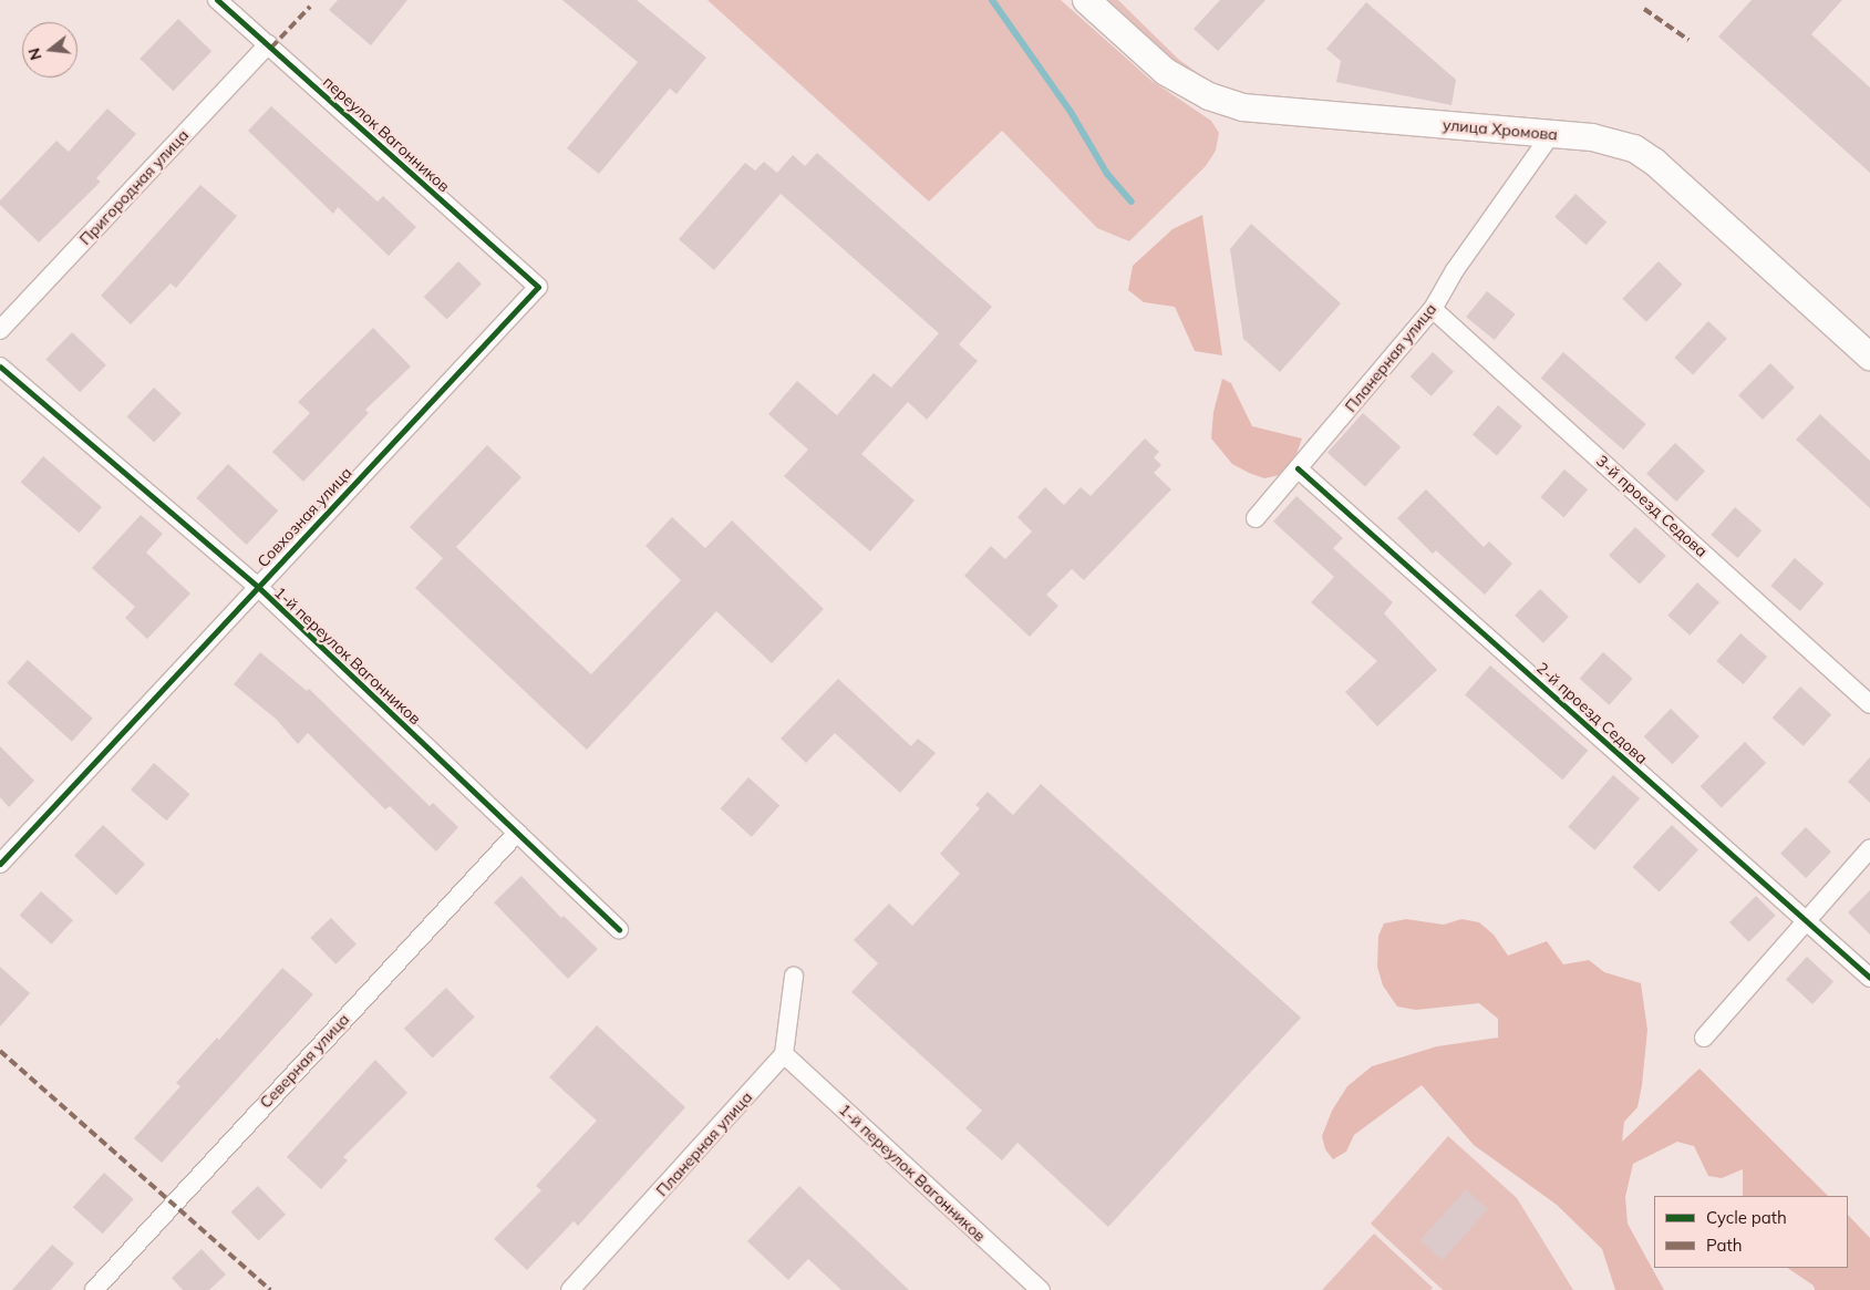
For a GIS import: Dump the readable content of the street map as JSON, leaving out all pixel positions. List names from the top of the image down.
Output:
{
  "streets": {
    "main road": ["улица Хромова"],
    "street": [
      "переулок Вагонников",
      "Пригородная улица",
      "Планерная улица",
      "3-й проезд Седова",
      "Совхозная улица",
      "1-й переулок Вагонников",
      "2-й проезд Седова",
      "Северная улица"
    ]
  },
  "crossings": [
    ["улица Хромова", "Планерная улица"],
    ["переулок Вагонников", "Пригородная улица"],
    ["переулок Вагонников", "Совхозная улица"],
    ["Планерная улица", "3-й проезд Седова"],
    ["Планерная улица", "1-й переулок Вагонников"],
    ["Планерная улица", "2-й проезд Седова"],
    ["Совхозная улица", "1-й переулок Вагонников"],
    ["1-й переулок Вагонников", "Северная улица"]
  ],
  "legend": ["Cycle path", "Path"],
  "north": "left"
}
